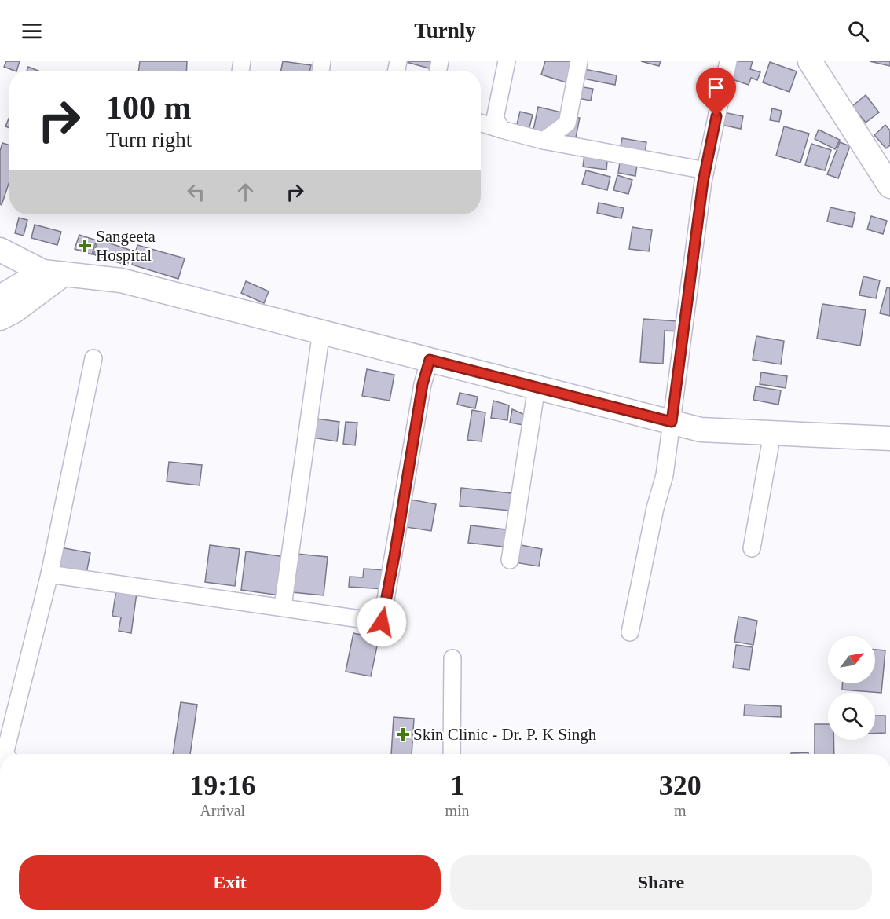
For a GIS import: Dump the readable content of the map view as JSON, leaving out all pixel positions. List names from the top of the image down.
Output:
{
  "places": {
    "health": ["Sangeeta Hospital", "Skin Clinic - Dr. P. K Singh"]
  },
  "north": "top right",
  "page": {
    "header": "Turnly",
    "turn": ["100 m", "Turn right"],
    "eta": [
      "19:16",
      "Arrival",
      "1",
      "min",
      "320",
      "m"
    ],
    "buttons": ["Exit", "Share"]
  }
}
